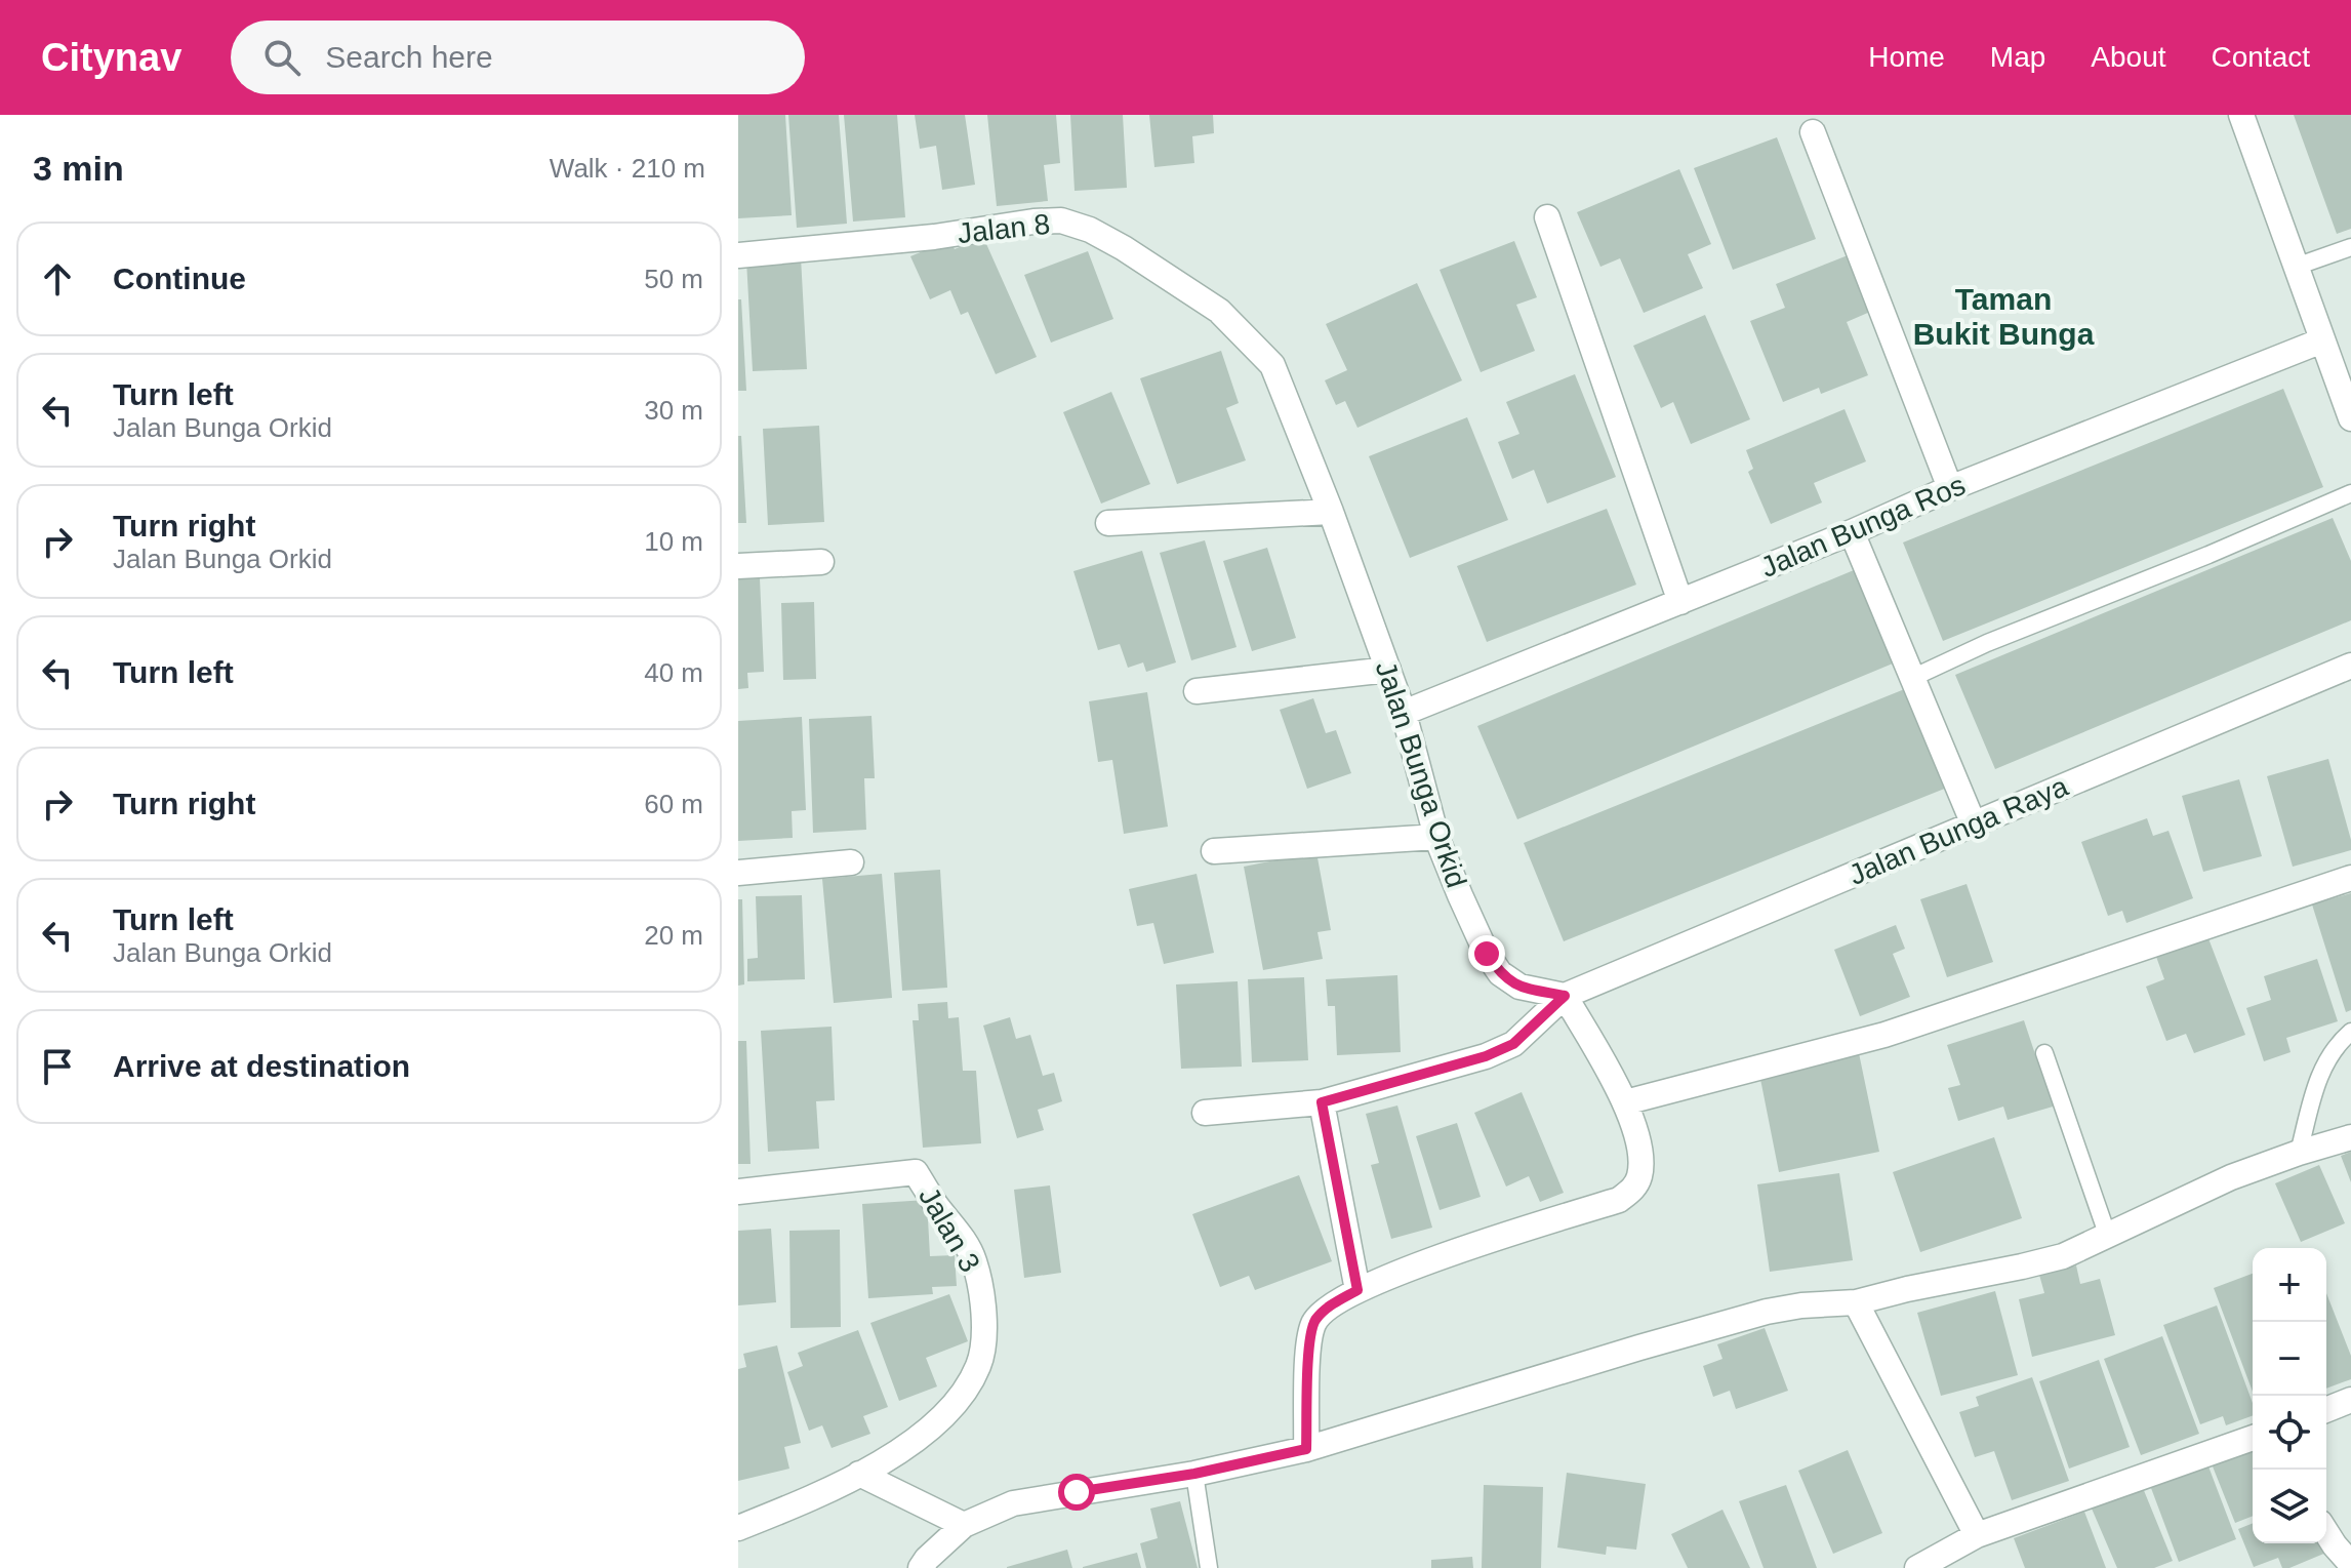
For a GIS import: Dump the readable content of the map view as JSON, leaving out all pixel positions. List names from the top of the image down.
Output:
{
  "streets": {
    "street": [
      "Jalan 8",
      "Jalan Bunga Ros",
      "Jalan Bunga Orkid",
      "Jalan Bunga Raya",
      "Jalan 3"
    ]
  },
  "crossings": [
    ["Jalan 8", "Jalan Bunga Orkid"],
    ["Jalan Bunga Ros", "Jalan Bunga Orkid"],
    ["Jalan Bunga Orkid", "Jalan Bunga Raya"]
  ],
  "districts": ["Taman Bukit Bunga"],
  "page": {
    "header": "Citynav",
    "search": "Search here",
    "nav": [
      "Home",
      "Map",
      "About",
      "Contact"
    ],
    "heading": ["3 min", "Walk · 210 m"],
    "list": [
      ["Continue", "50 m"],
      ["Turn left", "Jalan Bunga Orkid", "30 m"],
      ["Turn right", "Jalan Bunga Orkid", "10 m"],
      ["Turn left", "40 m"],
      ["Turn right", "60 m"],
      ["Turn left", "Jalan Bunga Orkid", "20 m"],
      "Arrive at destination"
    ],
    "map_buttons": ["+", "−"]
  }
}
